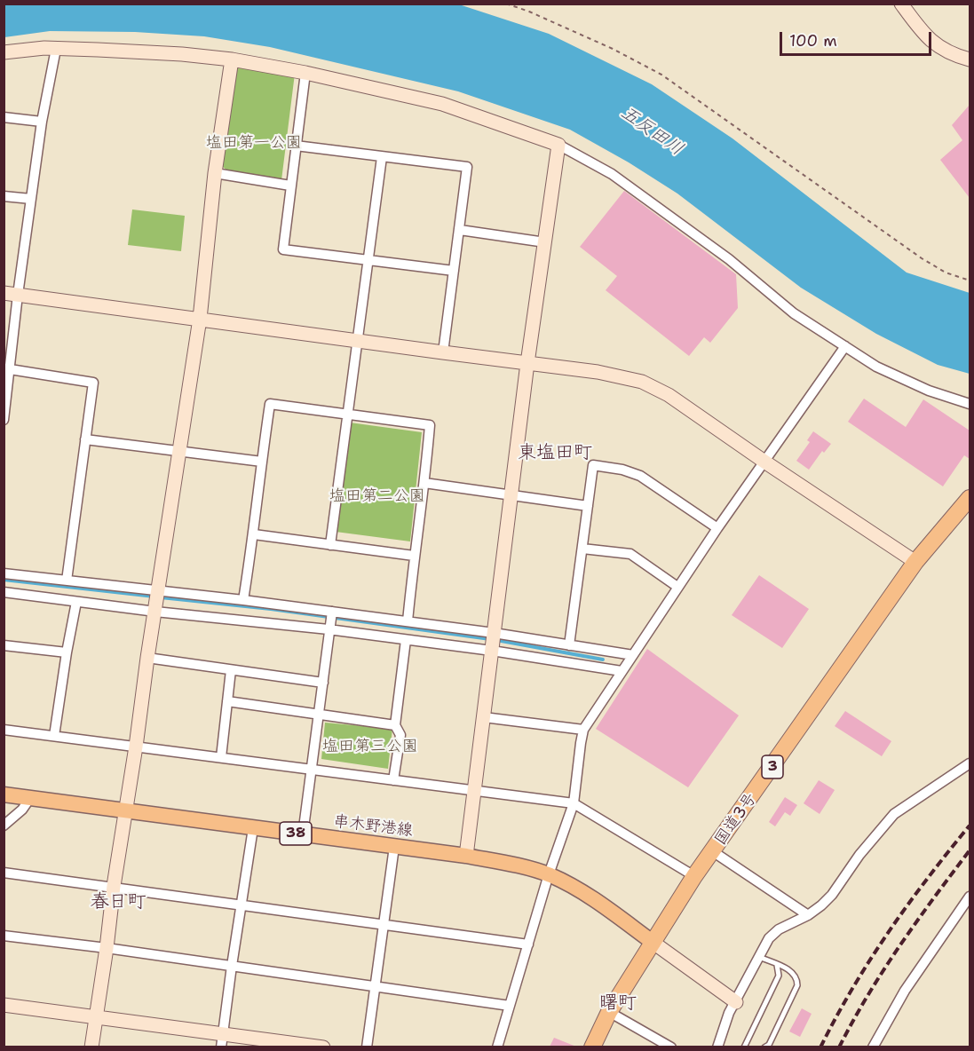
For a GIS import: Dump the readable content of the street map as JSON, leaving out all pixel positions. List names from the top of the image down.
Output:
{
  "streets": {
    "highway": ["3", "国道3号"],
    "main road": ["串木野港線", "38"]
  },
  "crossings": [
    ["国道3号", "串木野港線"]
  ],
  "districts": ["東塩田町", "春日町", "曙町"],
  "water": ["五反田川"],
  "parks": ["塩田第一公園", "塩田第二公園", "塩田第三公園"],
  "scale_bar": "100 m"
}
